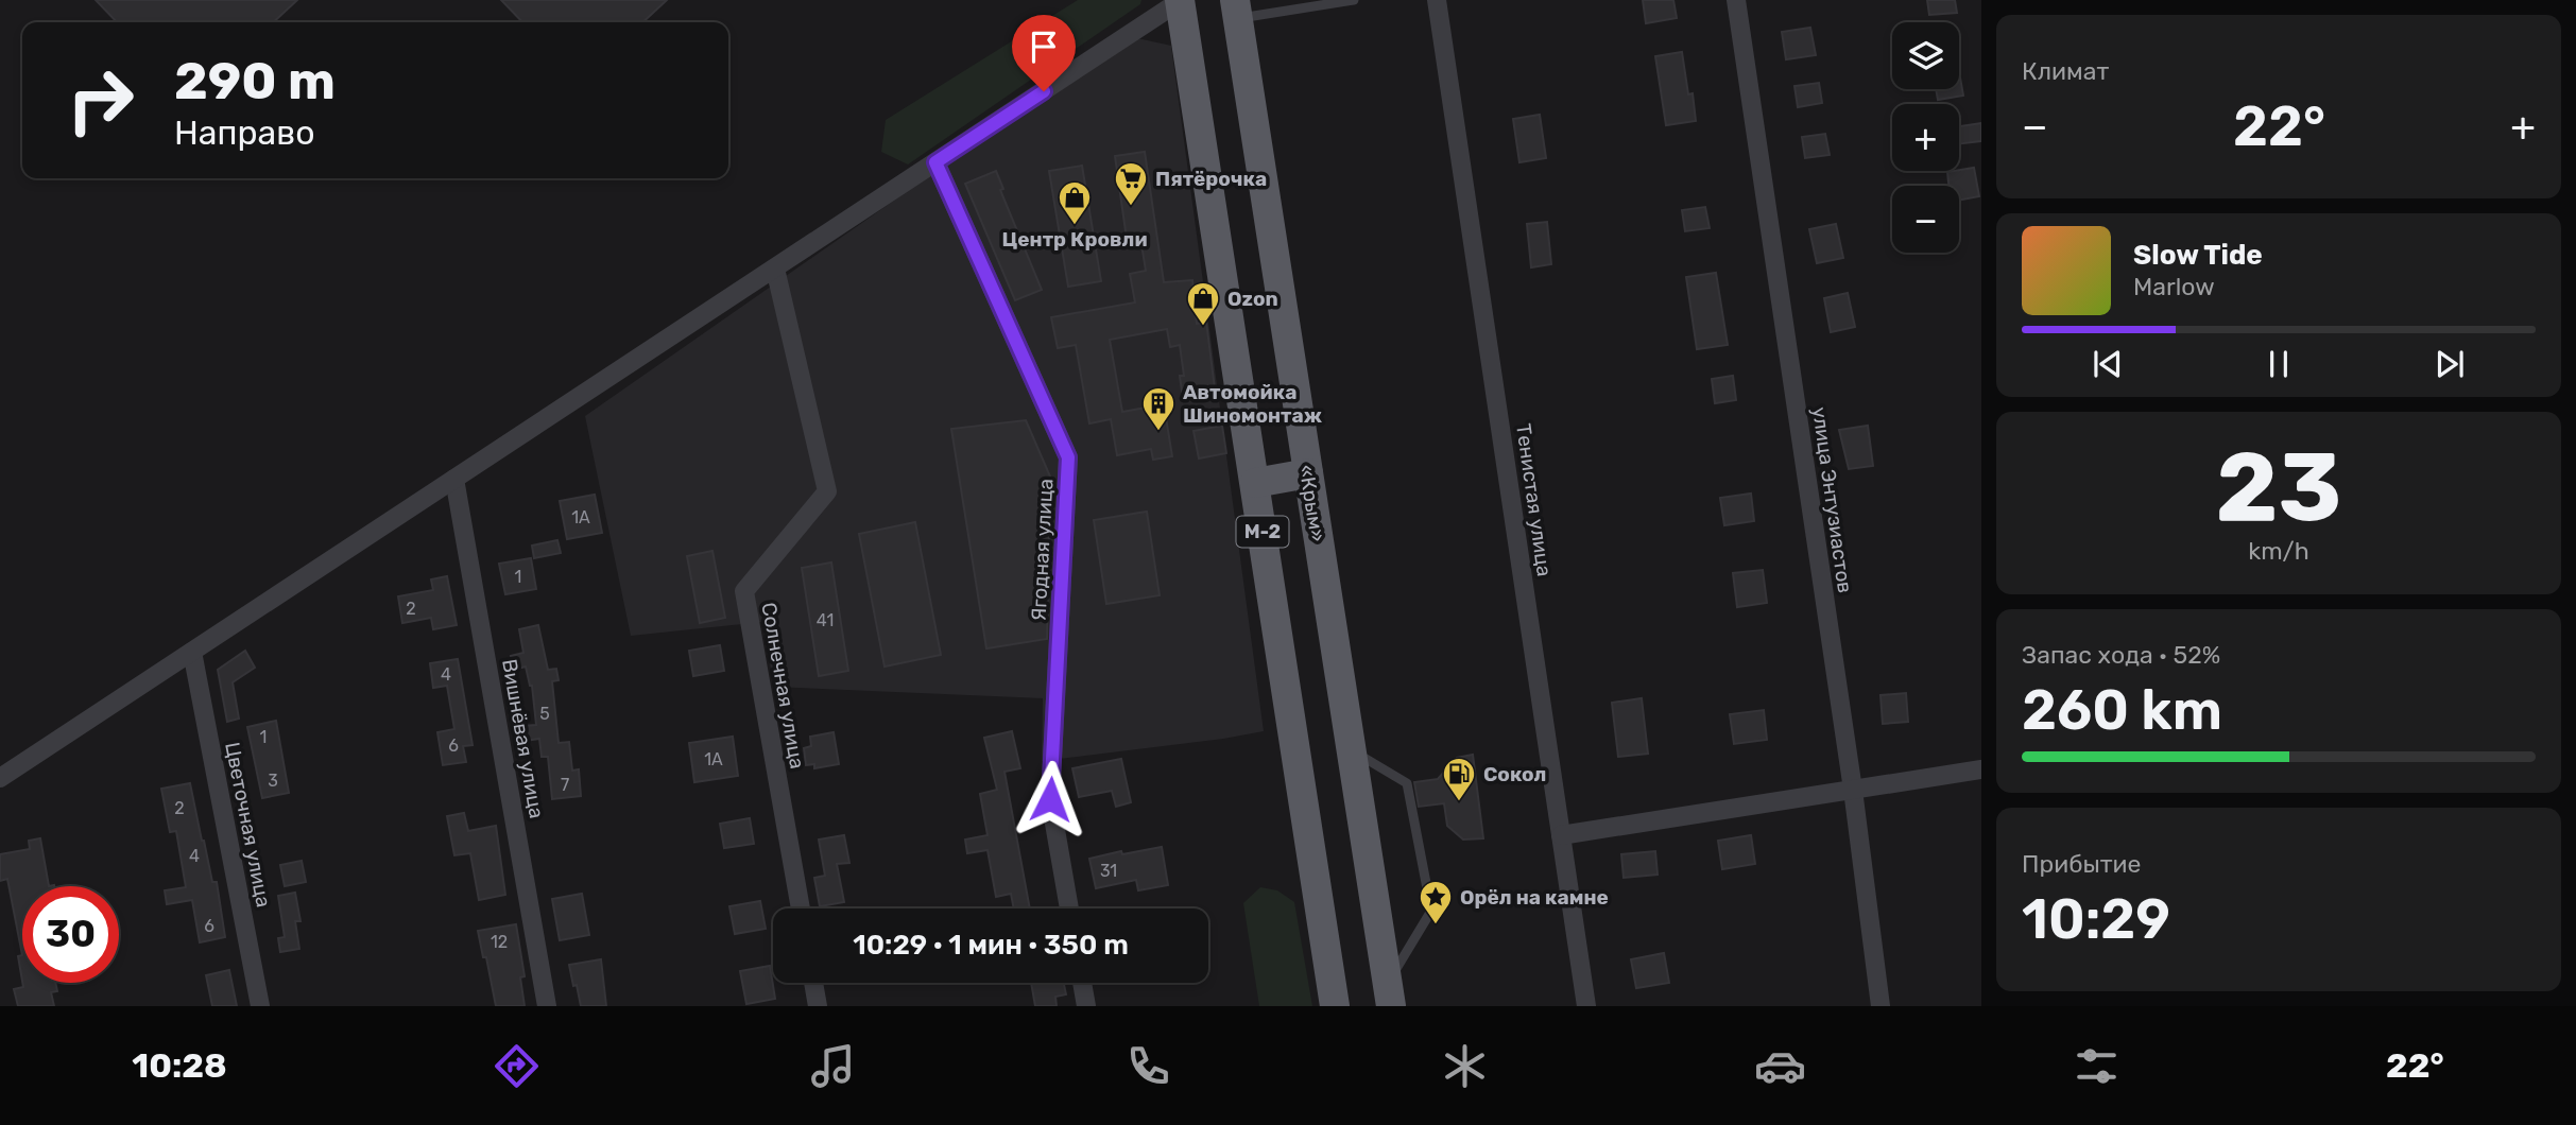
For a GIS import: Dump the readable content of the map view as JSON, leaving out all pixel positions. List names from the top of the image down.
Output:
{
  "streets": {
    "main road": ["«Крым»", "М-2"],
    "street": [
      "Тенистая улица",
      "улица Энтузиастов",
      "Ягодная улица",
      "Солнечная улица",
      "Вишнёвая улица",
      "Цветочная улица"
    ]
  },
  "places": {
    "supermarket": ["Пятёрочка"],
    "shop": ["Центр Кровли", "Ozon"],
    "building": ["Автомойка Шиномонтаж"],
    "fuel station": ["Сокол"],
    "place": ["Орёл на камне"]
  },
  "house_numbers": [
    "1А",
    "1",
    "2",
    "41",
    "4",
    "5",
    "1",
    "6",
    "1А",
    "3",
    "7",
    "2",
    "4",
    "31",
    "6",
    "12"
  ],
  "page": {
    "tile": [
      "Климат",
      ["23", "km/h"],
      ["Запас хода · 52%", "260 km"],
      ["Прибытие", "10:29"]
    ],
    "map_buttons": ["+", "−"],
    "turn": ["290 m", "Направо"],
    "heat": ["−", "22°", "+"],
    "song": ["Slow Tide", "Marlow"],
    "limit": "30",
    "trip": "10:29 · 1 мин · 350 m",
    "tabs": ["10:28", "22°"]
  }
}
